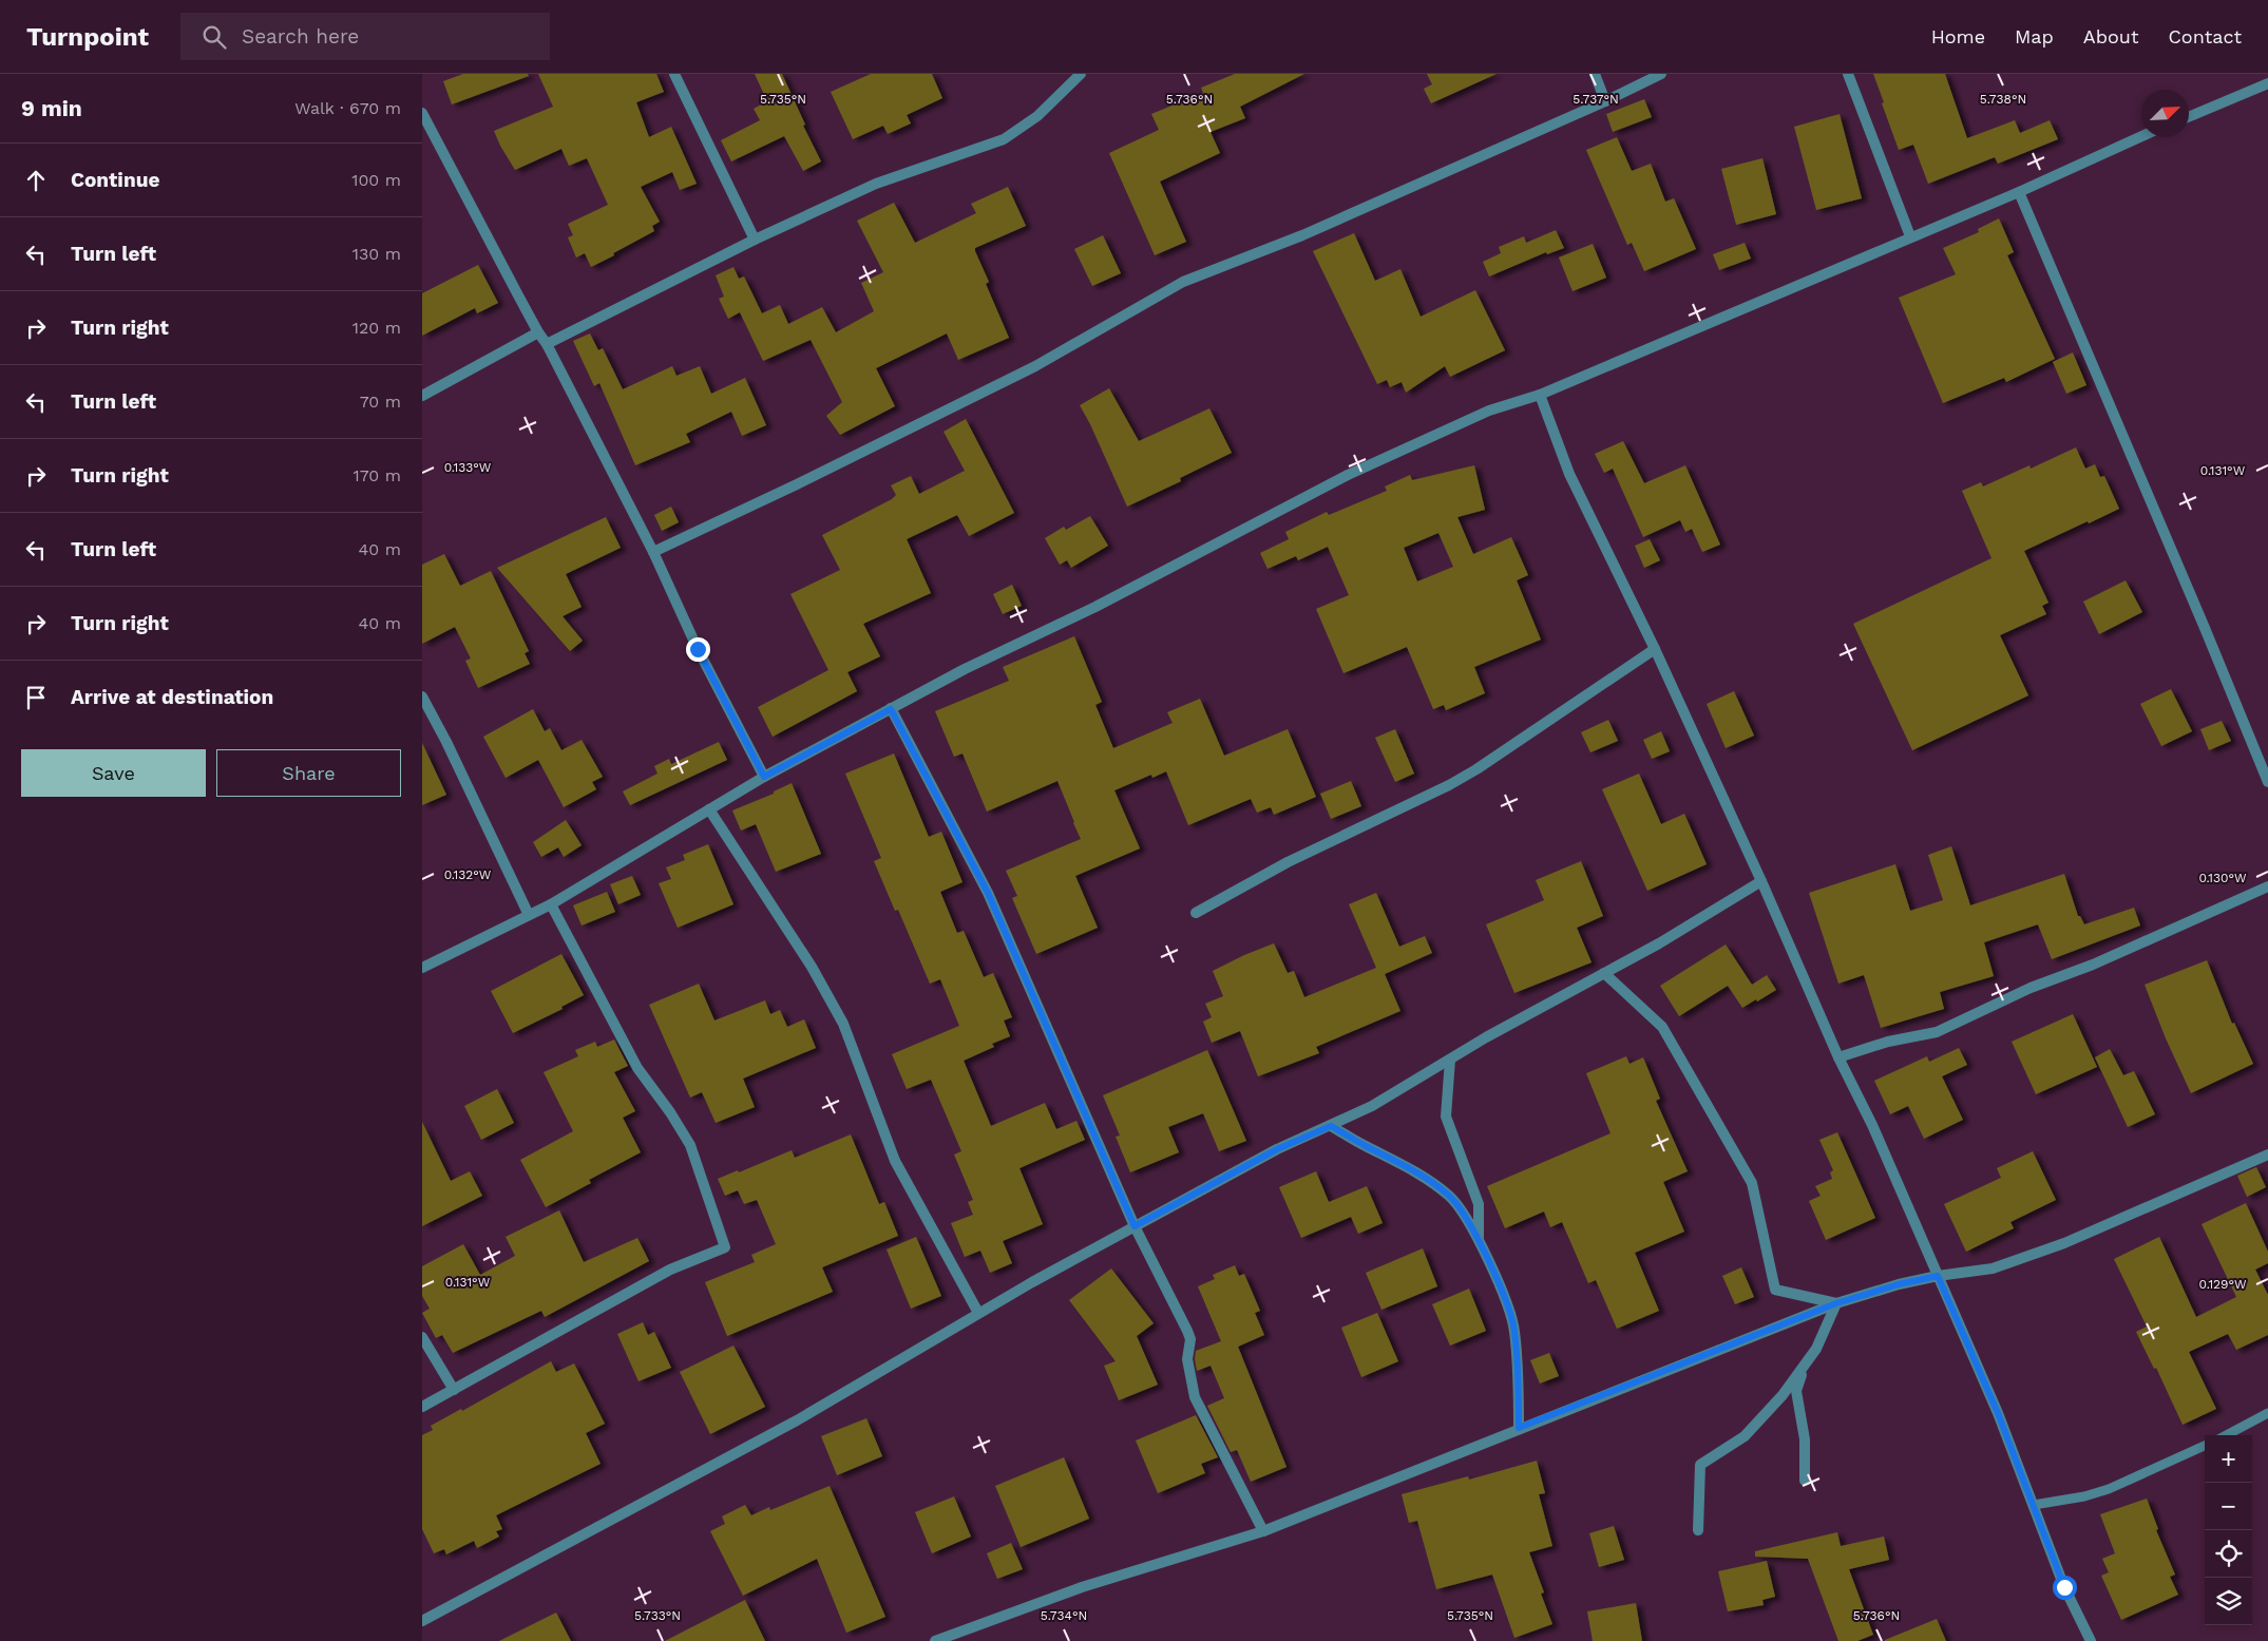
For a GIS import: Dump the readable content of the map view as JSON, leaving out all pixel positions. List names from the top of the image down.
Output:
{
  "north": "top right",
  "page": {
    "header": "Turnpoint",
    "search": "Search here",
    "nav": [
      "Home",
      "Map",
      "About",
      "Contact"
    ],
    "heading": ["9 min", "Walk · 670 m"],
    "list": [
      ["Continue", "100 m"],
      ["Turn left", "130 m"],
      ["Turn right", "120 m"],
      ["Turn left", "70 m"],
      ["Turn right", "170 m"],
      ["Turn left", "40 m"],
      ["Turn right", "40 m"],
      "Arrive at destination"
    ],
    "buttons": ["Save", "Share"],
    "map_buttons": ["+", "−"]
  },
  "coordinates": [
    "5.735°N",
    "5.736°N",
    "5.737°N",
    "5.738°N",
    "0.133°W",
    "0.131°W",
    "0.132°W",
    "0.130°W",
    "0.129°W",
    "5.733°N",
    "5.734°N"
  ]
}
